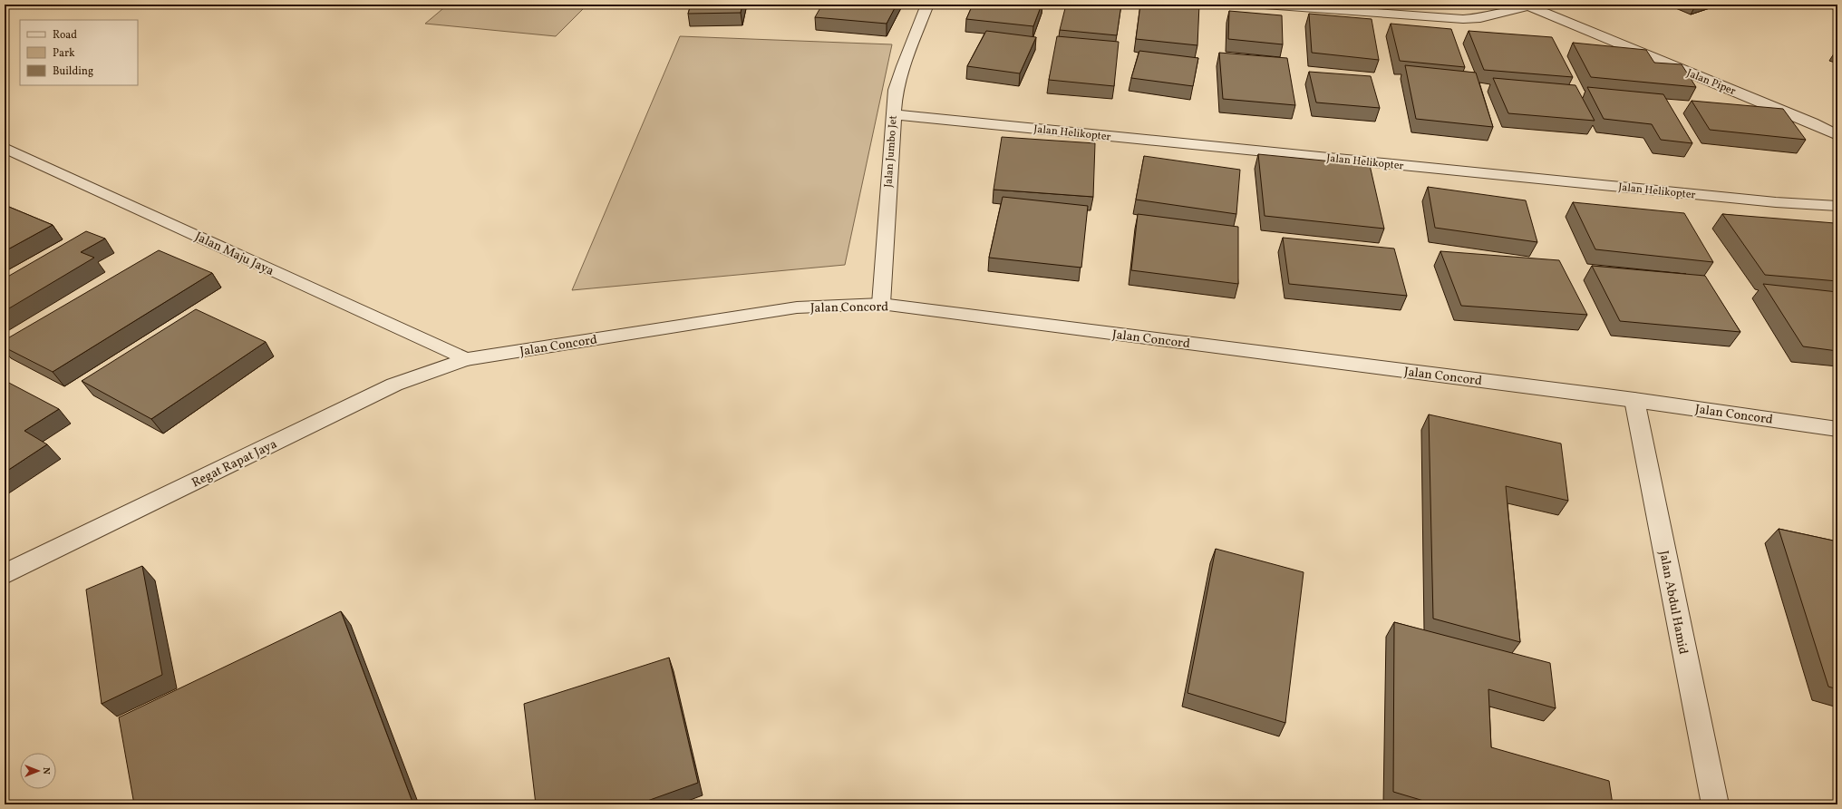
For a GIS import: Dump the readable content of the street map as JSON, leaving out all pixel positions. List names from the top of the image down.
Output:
{
  "streets": {
    "street": [
      "Jalan Piper",
      "Jalan Helikopter",
      "Jalan Jumbo Jet",
      "Jalan Maju Jaya",
      "Jalan Concord",
      "Regat Rapat Jaya",
      "Jalan Abdul Hamid"
    ]
  },
  "crossings": [
    ["Jalan Helikopter", "Jalan Jumbo Jet"],
    ["Jalan Jumbo Jet", "Jalan Concord"],
    ["Jalan Maju Jaya", "Jalan Concord"],
    ["Jalan Maju Jaya", "Regat Rapat Jaya"],
    ["Jalan Concord", "Regat Rapat Jaya"],
    ["Jalan Concord", "Jalan Abdul Hamid"]
  ],
  "legend": ["Road", "Park", "Building"],
  "north": "right"
}
